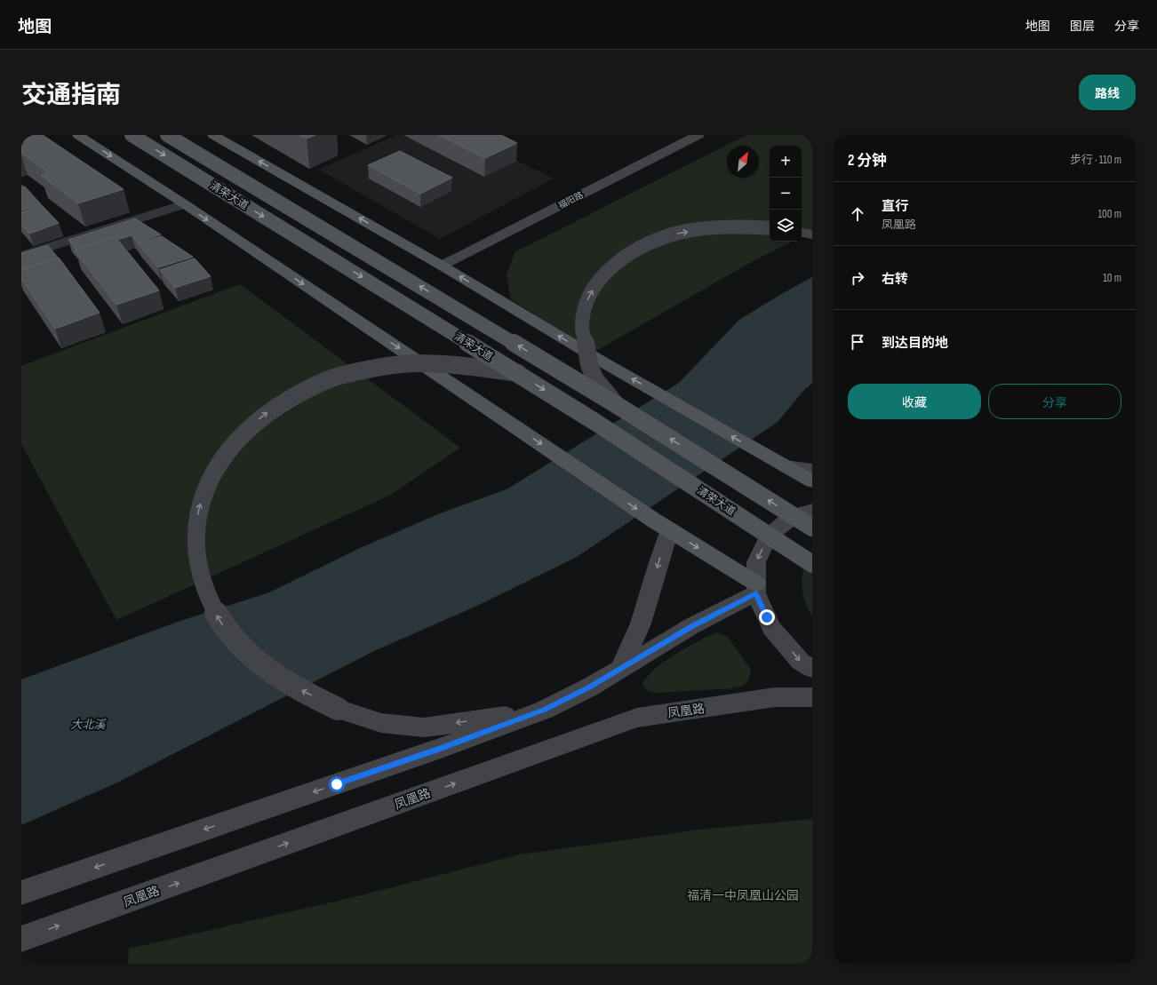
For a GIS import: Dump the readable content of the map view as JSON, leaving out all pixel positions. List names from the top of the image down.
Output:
{
  "streets": {
    "main road": ["清荣大道"],
    "street": ["福阳路", "凤凰路"]
  },
  "water": ["大北溪"],
  "parks": ["福清一中凤凰山公园"],
  "north": "top right",
  "page": {
    "header": "地图",
    "nav": ["地图", "图层", "分享"],
    "title": "交通指南",
    "buttons": [
      "路线",
      ["收藏", "分享"]
    ],
    "heading": ["2 分钟", "步行 · 110 m"],
    "map_buttons": ["+", "−"],
    "list": [
      ["直行", "凤凰路", "100 m"],
      ["右转", "10 m"],
      "到达目的地"
    ]
  }
}
